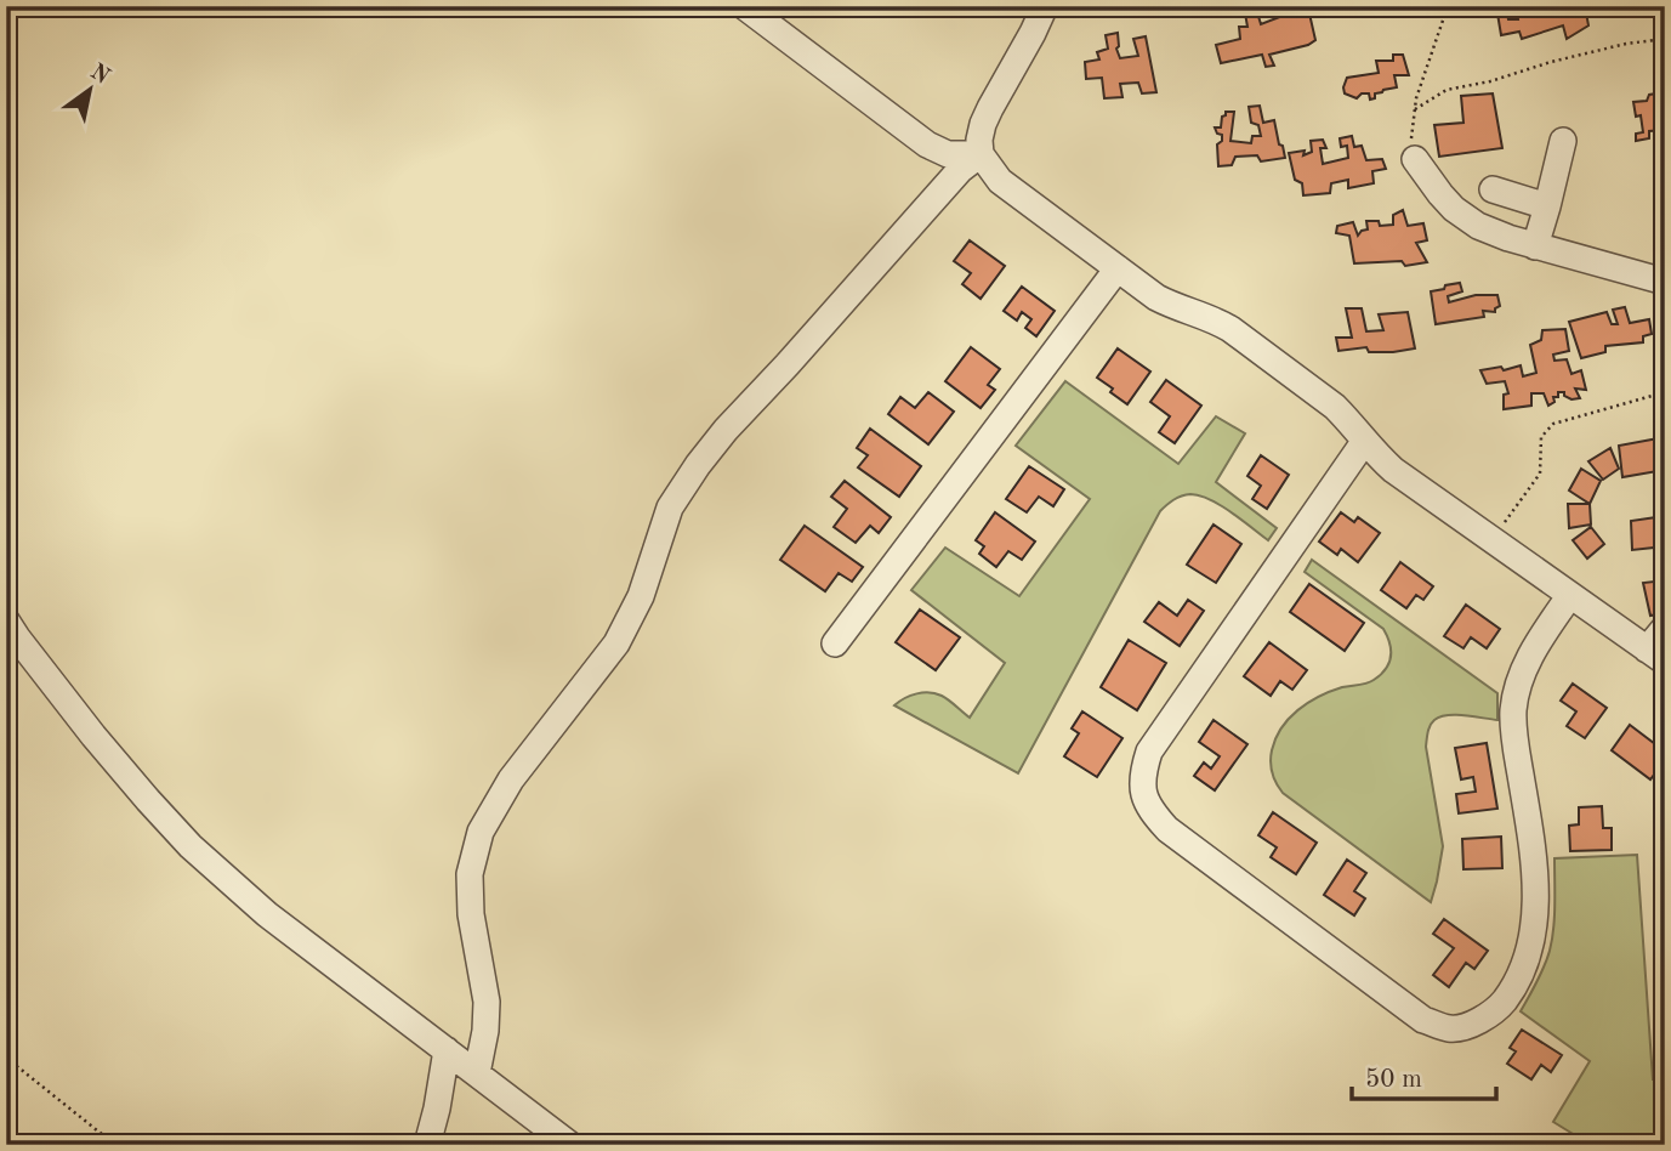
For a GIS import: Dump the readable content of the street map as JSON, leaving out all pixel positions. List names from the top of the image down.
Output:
{
  "scale_bar": "50 m",
  "north": "top right"
}
